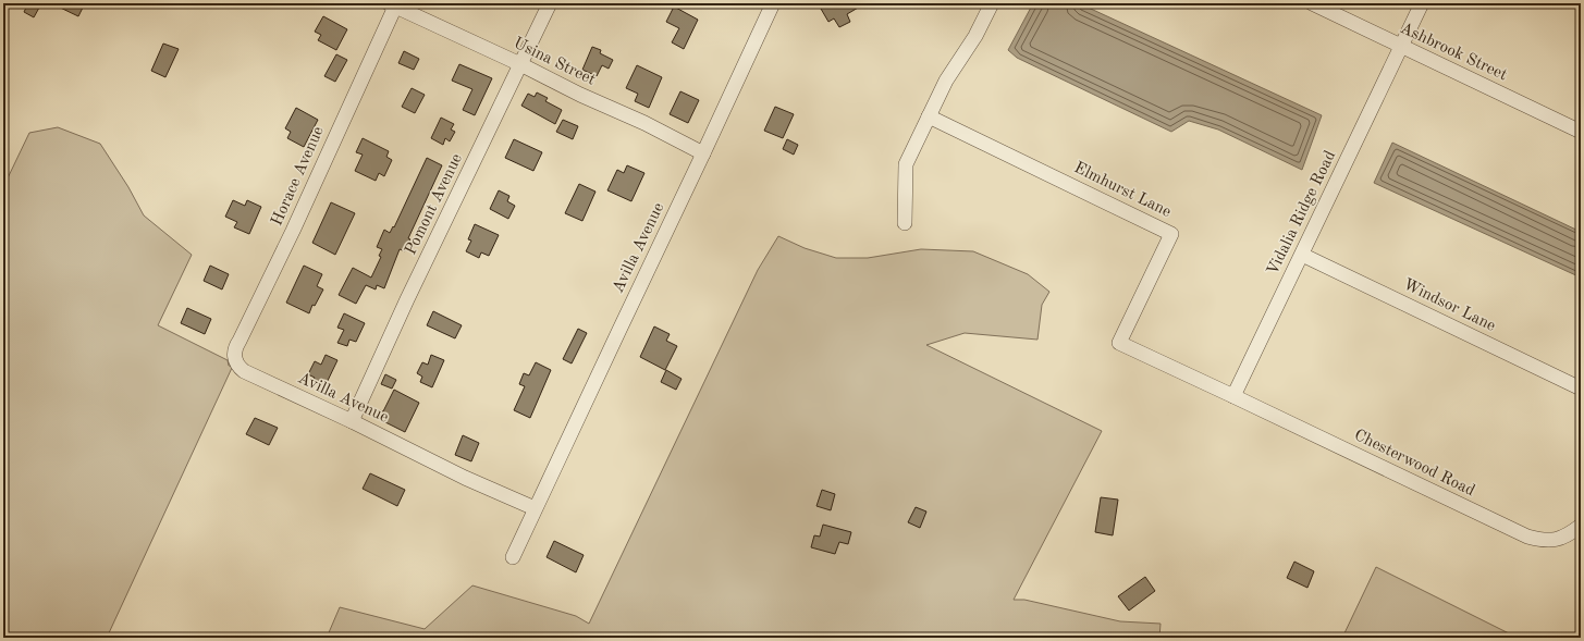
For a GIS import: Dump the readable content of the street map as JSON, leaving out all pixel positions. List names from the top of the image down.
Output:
{
  "streets": {
    "street": [
      "Ashbrook Street",
      "Usina Street",
      "Horace Avenue",
      "Elmhurst Lane",
      "Pomont Avenue",
      "Vidalia Ridge Road",
      "Avilla Avenue",
      "Windsor Lane",
      "Chesterwood Road"
    ]
  },
  "crossings": [
    ["Ashbrook Street", "Vidalia Ridge Road"],
    ["Usina Street", "Horace Avenue"],
    ["Usina Street", "Pomont Avenue"],
    ["Usina Street", "Avilla Avenue"],
    ["Horace Avenue", "Avilla Avenue"],
    ["Elmhurst Lane", "Vidalia Ridge Road"],
    ["Elmhurst Lane", "Chesterwood Road"],
    ["Pomont Avenue", "Avilla Avenue"],
    ["Vidalia Ridge Road", "Windsor Lane"],
    ["Vidalia Ridge Road", "Chesterwood Road"]
  ]
}
